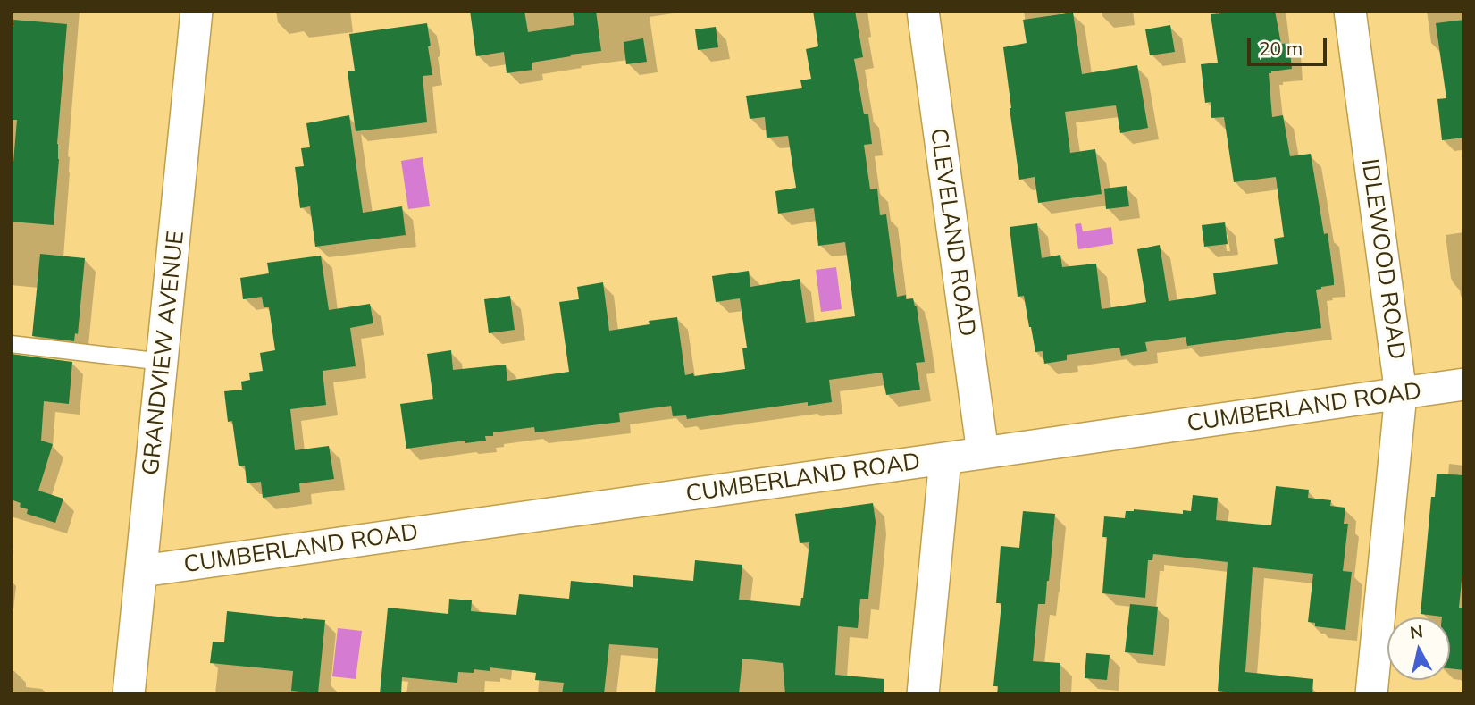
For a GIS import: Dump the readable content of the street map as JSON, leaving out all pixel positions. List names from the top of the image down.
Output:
{
  "streets": {
    "street": [
      "CLEVELAND ROAD",
      "IDLEWOOD ROAD",
      "GRANDVIEW AVENUE",
      "CUMBERLAND ROAD"
    ]
  },
  "crossings": [
    ["CLEVELAND ROAD", "CUMBERLAND ROAD"],
    ["IDLEWOOD ROAD", "CUMBERLAND ROAD"],
    ["GRANDVIEW AVENUE", "CUMBERLAND ROAD"]
  ],
  "scale_bar": "20 m",
  "north": "top"
}
